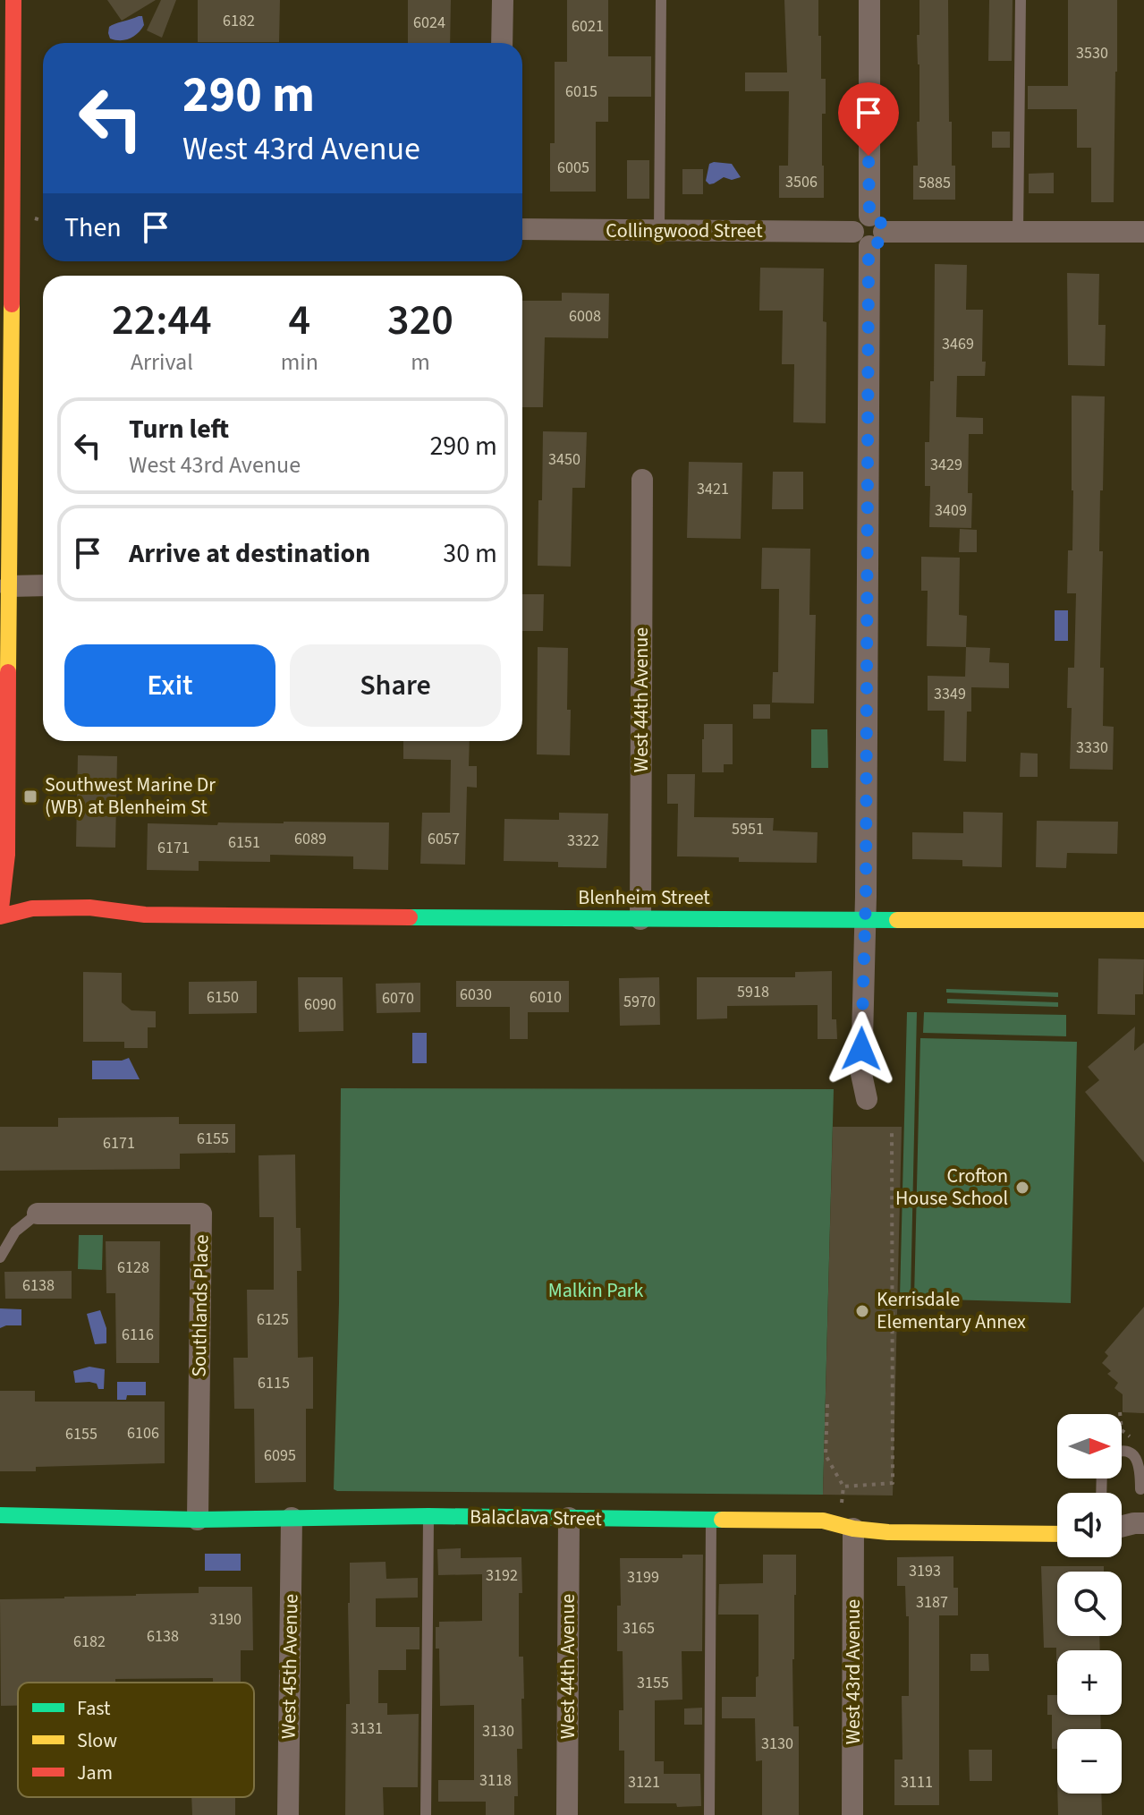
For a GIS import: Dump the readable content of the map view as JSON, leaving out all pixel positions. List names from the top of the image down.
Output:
{
  "streets": {
    "street": [
      "Collingwood Street",
      "West 44th Avenue",
      "Blenheim Street",
      "Southlands Place",
      "Balaclava Street",
      "West 45th Avenue",
      "West 43rd Avenue"
    ]
  },
  "crossings": [
    ["West 44th Avenue", "Blenheim Street"],
    ["West 44th Avenue", "Balaclava Street"],
    ["Southlands Place", "Balaclava Street"],
    ["Balaclava Street", "West 45th Avenue"],
    ["Balaclava Street", "West 43rd Avenue"]
  ],
  "parks": ["Malkin Park"],
  "places": {
    "transit": ["Southwest Marine Dr (WB) at Blenheim St"],
    "other": ["Crofton House School", "Kerrisdale Elementary Annex"]
  },
  "house_numbers": [
    "6182",
    "6024",
    "6021",
    "3530",
    "6015",
    "6005",
    "3506",
    "5885",
    "6008",
    "3469",
    "3450",
    "3429",
    "3421",
    "3409",
    "3349",
    "3330",
    "5951",
    "6089",
    "6057",
    "3322",
    "6151",
    "6171",
    "5918",
    "6030",
    "6150",
    "6010",
    "6070",
    "5970",
    "6090",
    "6155",
    "6171",
    "6128",
    "6138",
    "6125",
    "6116",
    "6115",
    "6106",
    "6155",
    "6095",
    "3193",
    "3192",
    "3199",
    "3187",
    "3190",
    "3165",
    "6138",
    "6182",
    "3155",
    "3131",
    "3130",
    "3130",
    "3118",
    "3121",
    "3111"
  ],
  "legend": ["Fast", "Slow", "Jam"],
  "north": "right",
  "page": {
    "turn": ["290 m", "West 43rd Avenue"],
    "then": "Then",
    "eta": [
      "22:44",
      "Arrival",
      "4",
      "min",
      "320",
      "m"
    ],
    "list": [
      {
        "name": "Turn left",
        "note": "West 43rd Avenue",
        "value": "290 m"
      },
      {
        "name": "Arrive at destination",
        "value": "30 m"
      }
    ],
    "buttons": ["Exit", "Share"],
    "map_buttons": ["+", "−"]
  }
}
